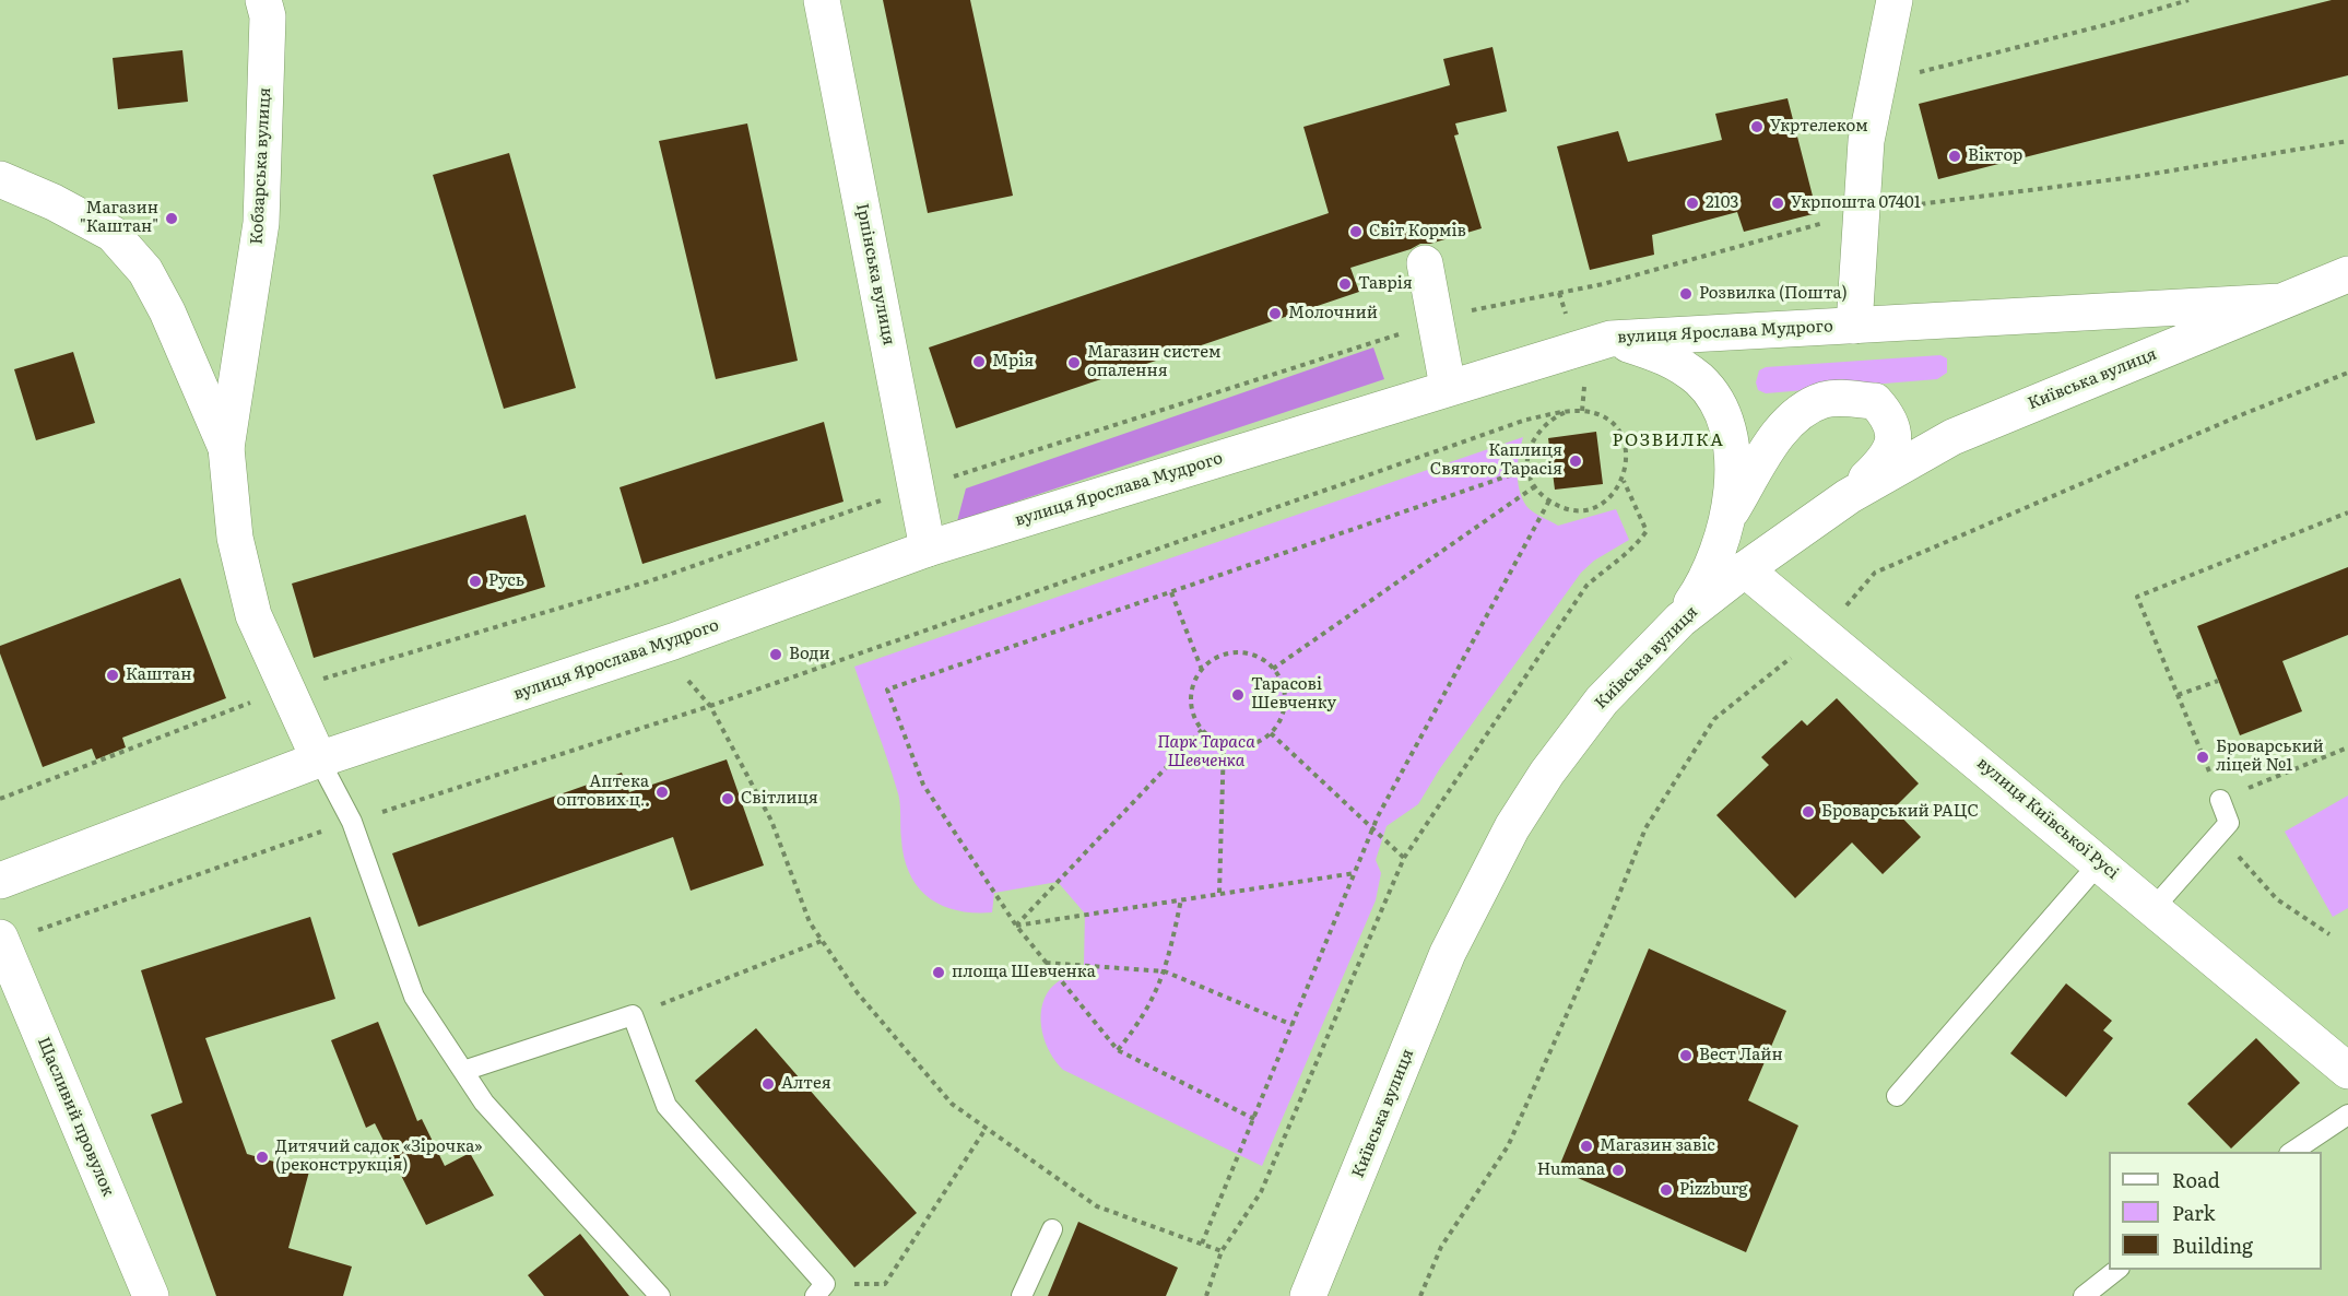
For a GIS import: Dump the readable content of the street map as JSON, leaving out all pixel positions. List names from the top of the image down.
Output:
{
  "streets": {
    "main road": [
      "Кобзарська вулиця",
      "Ірпінська вулиця",
      "вулиця Ярослава Мудрого",
      "Київська вулиця",
      "вулиця Київської Русі",
      "Щасливий провулок"
    ]
  },
  "crossings": [
    ["Ірпінська вулиця", "вулиця Ярослава Мудрого"],
    ["вулиця Ярослава Мудрого", "Київська вулиця"],
    ["Київська вулиця", "вулиця Київської Русі"]
  ],
  "districts": ["РОЗВИЛКА"],
  "parks": ["Парк Тараса Шевченка"],
  "places": [
    "Укртелеком",
    "Віктор",
    "2103",
    "Укрпошта 07401",
    "Магазин \"Каштан\"",
    "Світ Кормів",
    "Таврія",
    "Розвилка (Пошта)",
    "Молочний",
    "Мрія",
    "Магазин систем опалення",
    "Каплиця Святого Тарасія",
    "Русь",
    "Води",
    "Каштан",
    "Тарасові Шевченку",
    "Броварський ліцей №1",
    "Аптека оптових ц‥",
    "Світлиця",
    "Броварський РАЦС",
    "площа Шевченка",
    "Вест Лайн",
    "Алтея",
    "Магазин завіс",
    "Дитячий садок «Зірочка» (реконструкція)",
    "Humana",
    "Pizzburg"
  ],
  "legend": ["Road", "Park", "Building"]
}
